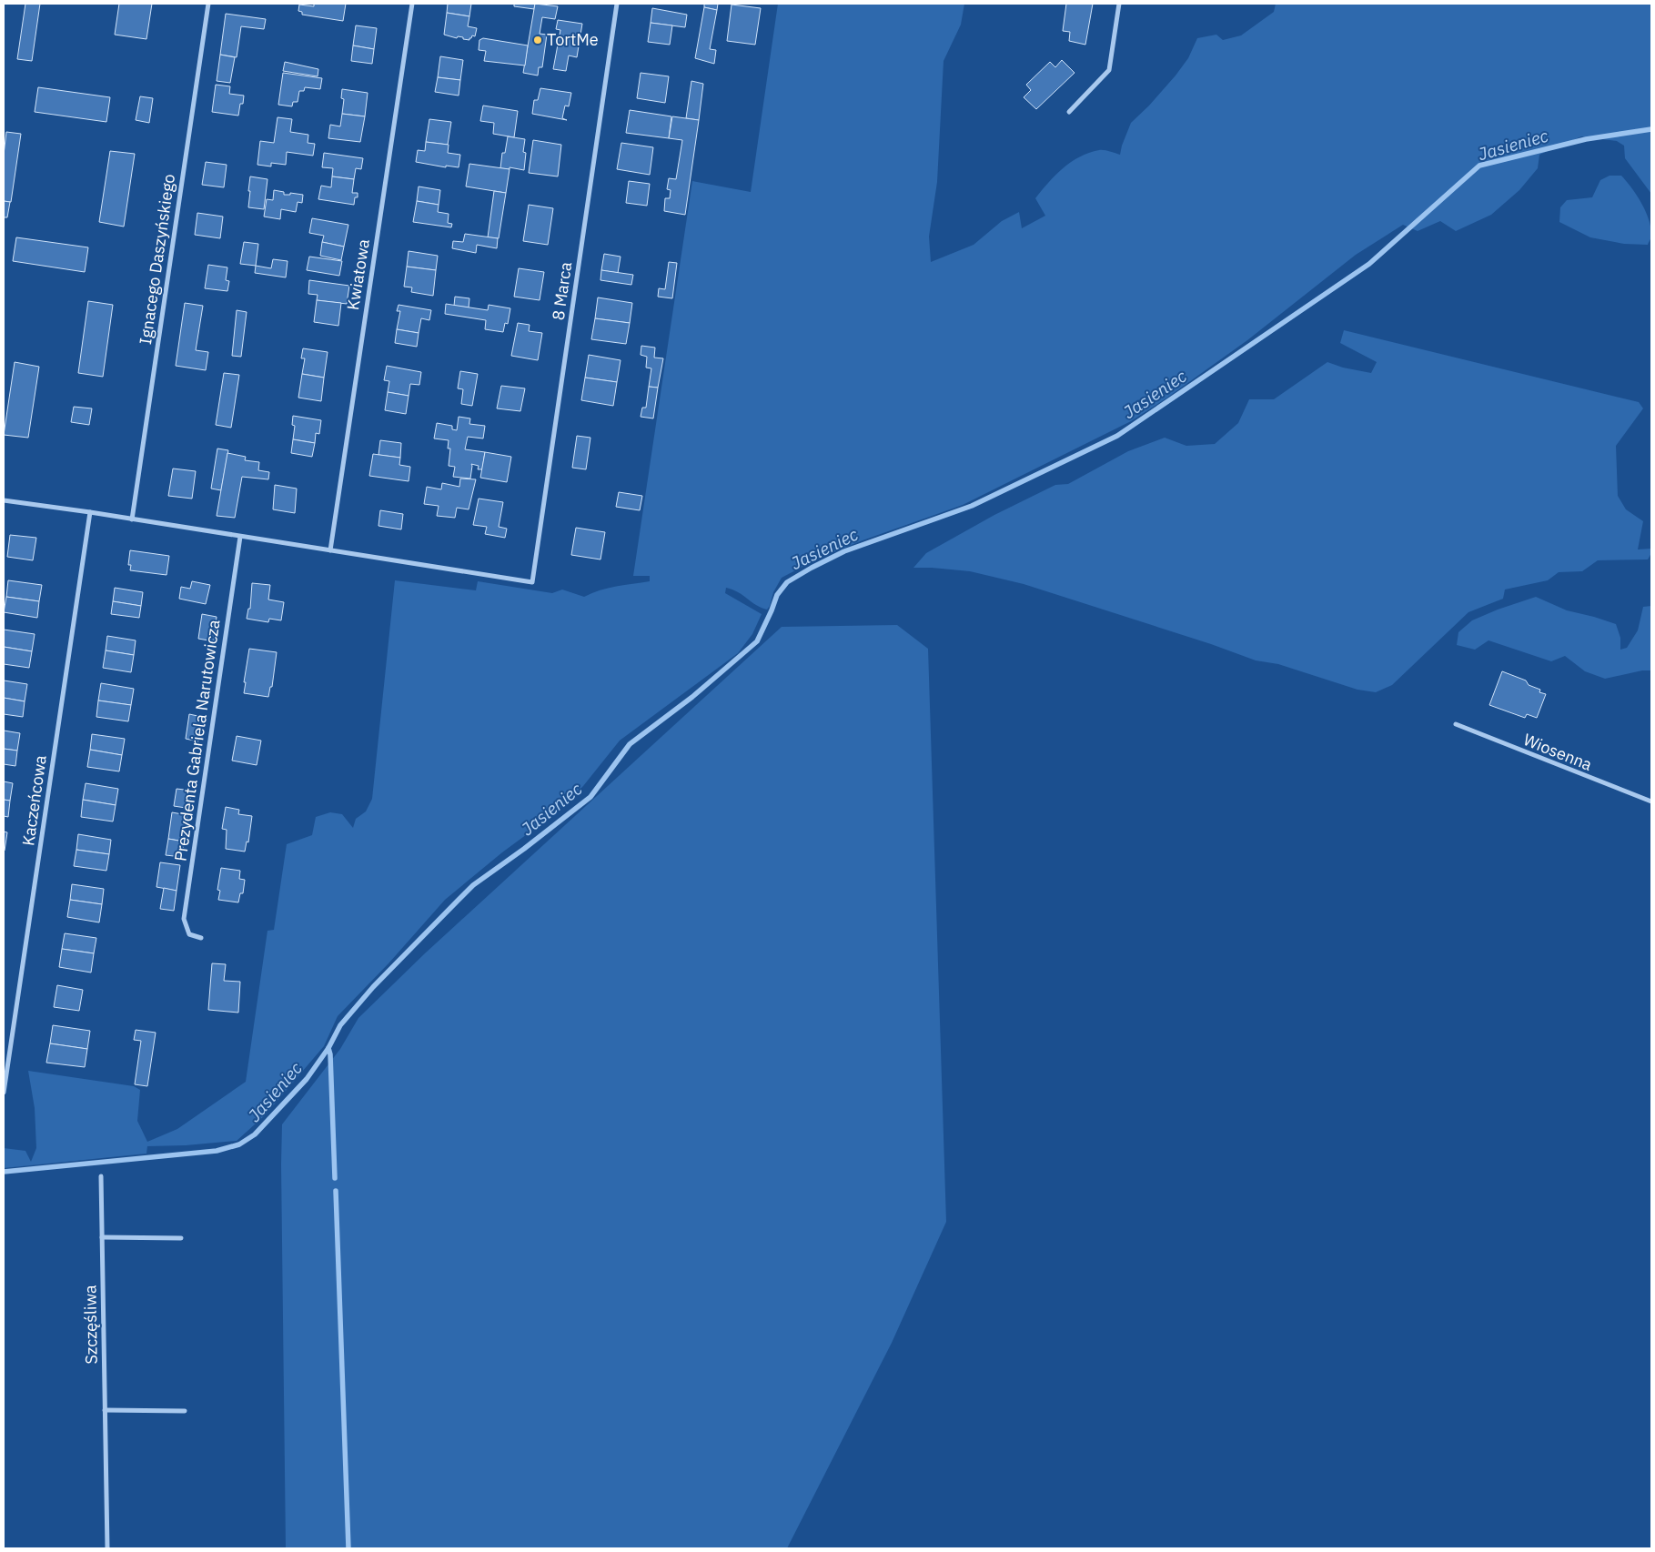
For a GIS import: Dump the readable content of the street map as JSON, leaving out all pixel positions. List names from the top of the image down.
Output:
{
  "streets": {
    "street": [
      "Ignacego Daszyńskiego",
      "Kwiatowa",
      "8 Marca",
      "Prezydenta Gabriela Narutowicza",
      "Wiosenna",
      "Kaczeńcowa",
      "Szczęśliwa"
    ]
  },
  "crossings": [
    ["Kwiatowa", "8 Marca"]
  ],
  "water": ["Jasieniec"],
  "places": ["TortMe"]
}
